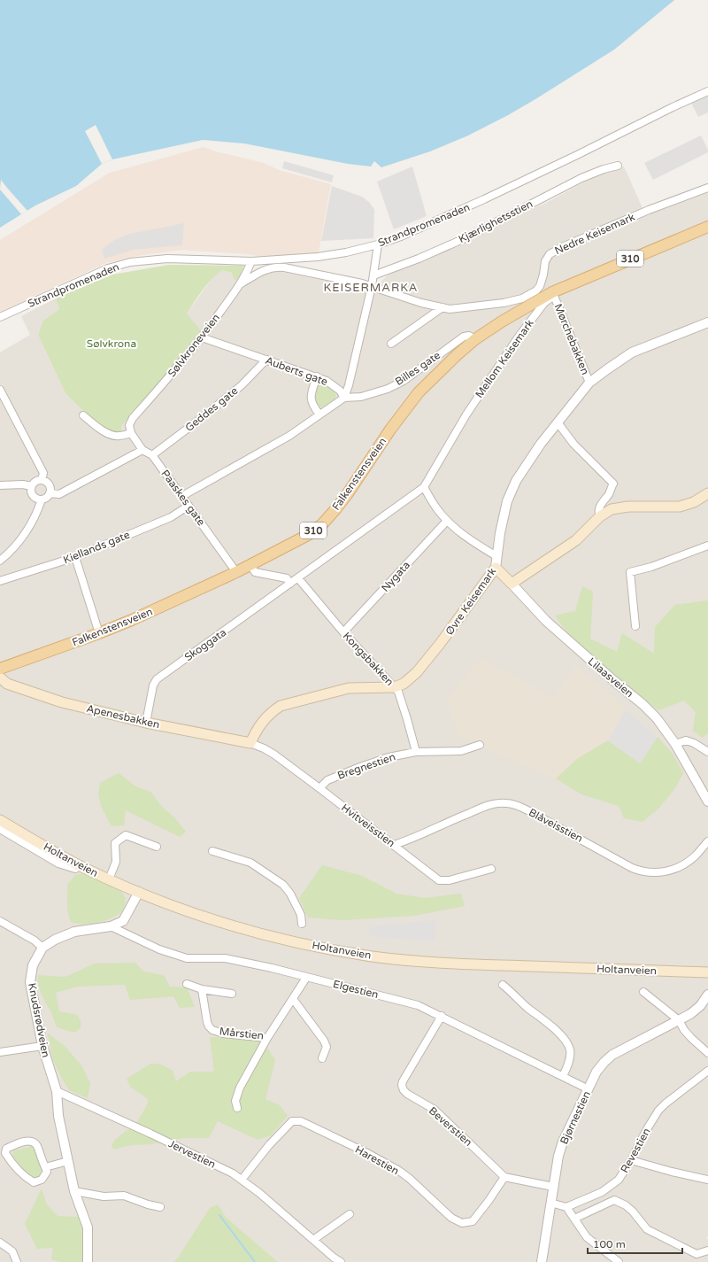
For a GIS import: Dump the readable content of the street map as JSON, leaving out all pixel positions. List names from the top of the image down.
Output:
{
  "streets": {
    "main road": [
      "310",
      "Mellom Keisemark",
      "Falkenstensveien",
      "Øvre Keisemark",
      "Lilaasveien",
      "Apenesbakken",
      "Holtanveien"
    ],
    "street": [
      "Kjærlighetsstien",
      "Strandpromenaden",
      "Nedre Keisemark",
      "Mørchebakken",
      "Sølvkroneveien",
      "Billes gate",
      "Auberts gate",
      "Geddes gate",
      "Paaskes gate",
      "Kiellands gate",
      "Nygata",
      "Skoggata",
      "Kongsbakken",
      "Bregnestien",
      "Hvitveisstien",
      "Blåveisstien",
      "Elgestien",
      "Knudsrødveien",
      "Mårstien",
      "Bjørnestien",
      "Beverstien",
      "Revestien",
      "Jervestien",
      "Harestien"
    ]
  },
  "crossings": [
    ["Strandpromenaden", "Sølvkroneveien"],
    ["Nedre Keisemark", "Sølvkroneveien"],
    ["Mørchebakken", "Mellom Keisemark"],
    ["Mørchebakken", "Falkenstensveien"],
    ["Mørchebakken", "Øvre Keisemark"],
    ["Sølvkroneveien", "Auberts gate"],
    ["Sølvkroneveien", "Paaskes gate"],
    ["Mellom Keisemark", "Falkenstensveien"],
    ["Mellom Keisemark", "Skoggata"],
    ["Billes gate", "Auberts gate"],
    ["Billes gate", "Falkenstensveien"],
    ["Auberts gate", "Geddes gate"],
    ["Geddes gate", "Paaskes gate"],
    ["Falkenstensveien", "Paaskes gate"],
    ["Paaskes gate", "Kiellands gate"],
    ["Nygata", "Kongsbakken"],
    ["Øvre Keisemark", "Kongsbakken"],
    ["Øvre Keisemark", "Lilaasveien"],
    ["Øvre Keisemark", "Apenesbakken"],
    ["Øvre Keisemark", "Hvitveisstien"],
    ["Skoggata", "Kongsbakken"],
    ["Skoggata", "Apenesbakken"],
    ["Kongsbakken", "Bregnestien"],
    ["Apenesbakken", "Hvitveisstien"],
    ["Bregnestien", "Hvitveisstien"],
    ["Hvitveisstien", "Blåveisstien"],
    ["Holtanveien", "Knudsrødveien"],
    ["Elgestien", "Knudsrødveien"],
    ["Elgestien", "Mårstien"],
    ["Elgestien", "Bjørnestien"],
    ["Elgestien", "Beverstien"],
    ["Knudsrødveien", "Jervestien"],
    ["Beverstien", "Harestien"],
    ["Jervestien", "Harestien"]
  ],
  "districts": ["KEISERMARKA"],
  "parks": ["Sølvkrona"],
  "scale_bar": "100 m"
}
